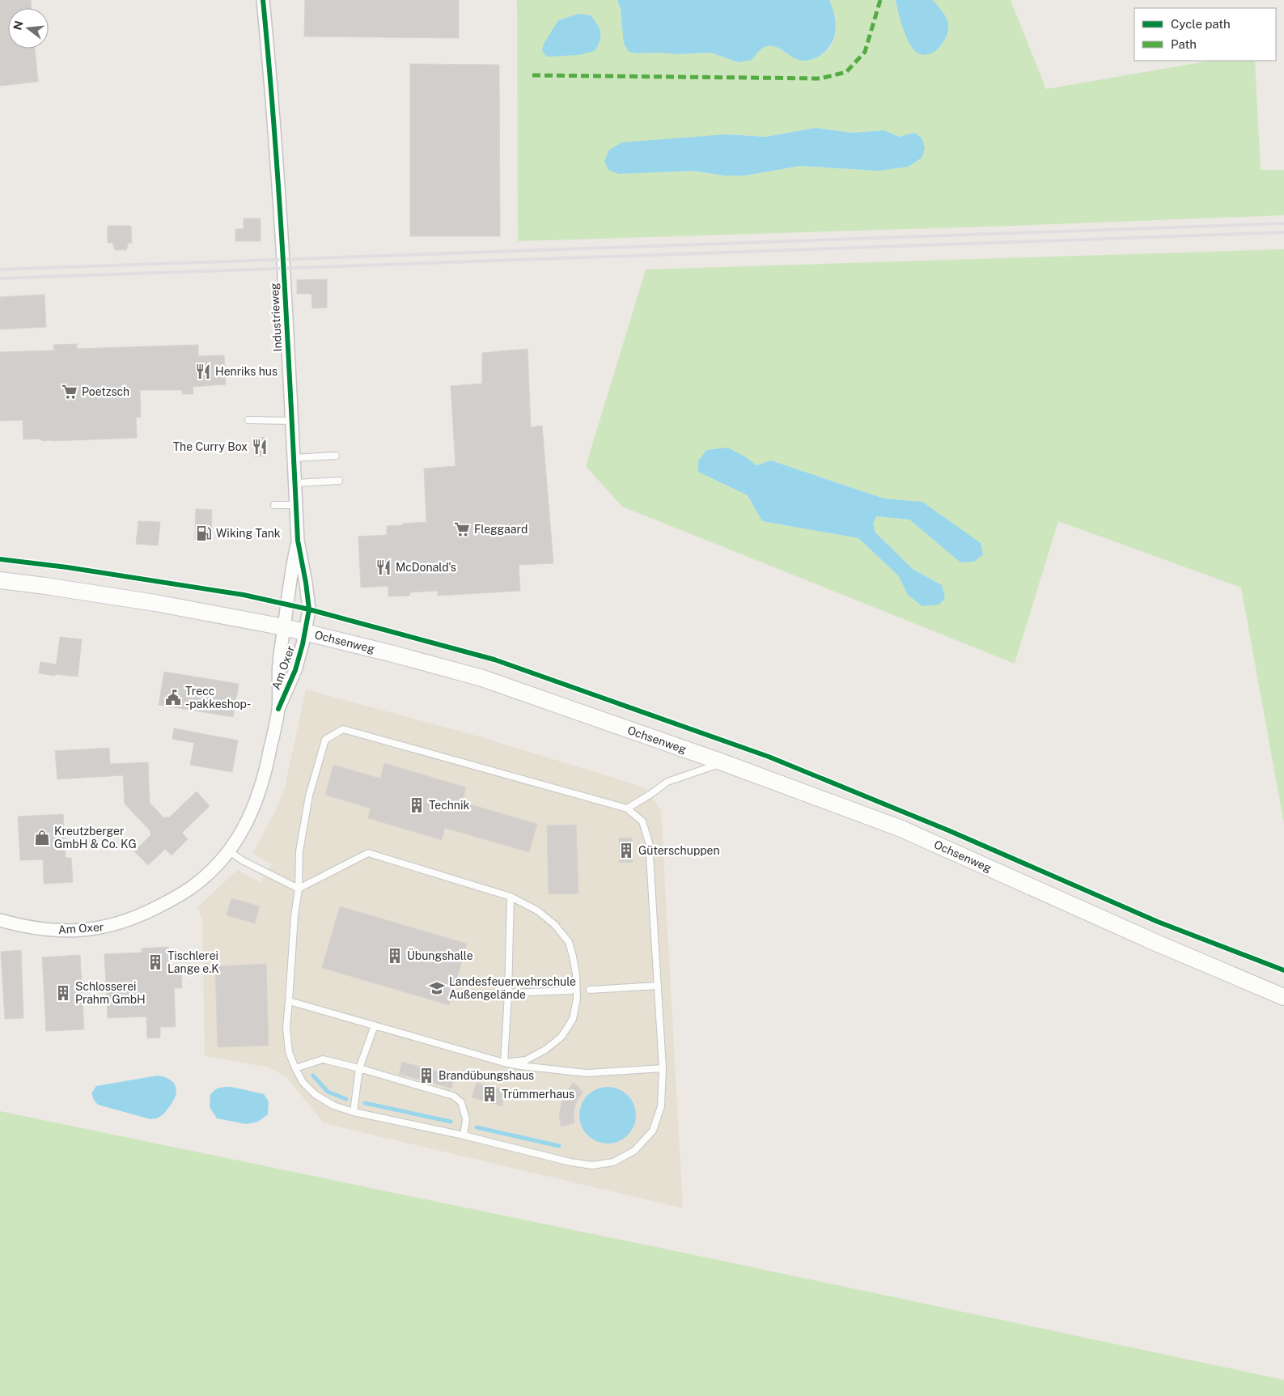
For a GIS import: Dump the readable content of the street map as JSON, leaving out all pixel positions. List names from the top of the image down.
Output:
{
  "streets": {
    "main road": ["Ochsenweg"],
    "street": ["Industrieweg", "Am Oxer"]
  },
  "crossings": [
    ["Industrieweg", "Ochsenweg"],
    ["Industrieweg", "Am Oxer"],
    ["Ochsenweg", "Am Oxer"]
  ],
  "places": {
    "restaurant": ["Henriks hus", "The Curry Box", "McDonald's"],
    "supermarket": ["Poetzsch", "Fleggaard"],
    "fuel station": ["Wiking Tank"],
    "public building": ["Trecc -pakkeshop-"],
    "building": [
      "Technik",
      "Güterschuppen",
      "Übungshalle",
      "Tischlerei Lange e.K",
      "Schlosserei Prahm GmbH",
      "Brandübungshaus",
      "Trümmerhaus"
    ],
    "shop": ["Kreutzberger GmbH & Co. KG"],
    "school or university": ["Landesfeuerwehrschule Außengelände"]
  },
  "legend": ["Cycle path", "Path"],
  "north": "left"
}
